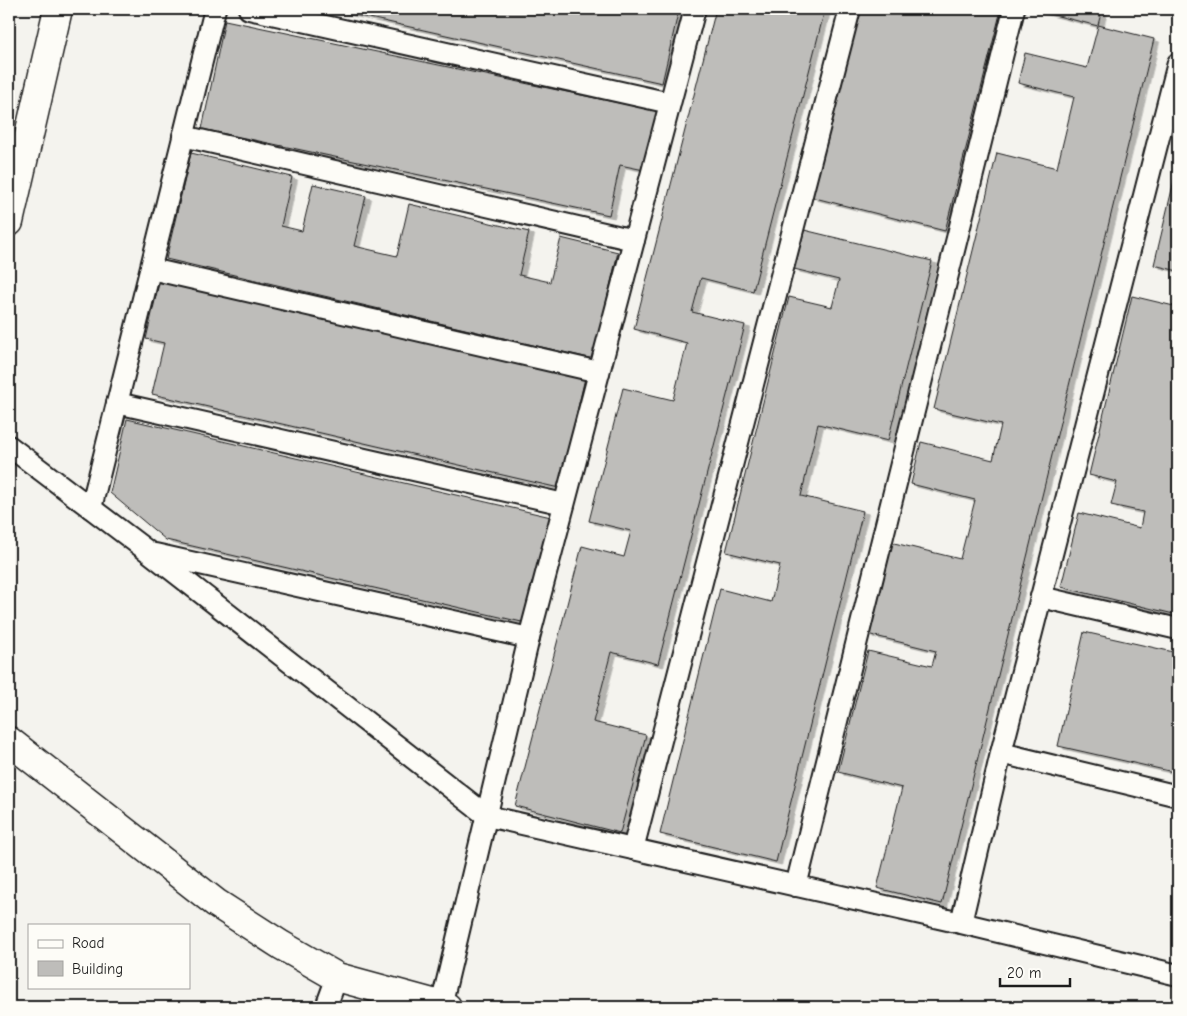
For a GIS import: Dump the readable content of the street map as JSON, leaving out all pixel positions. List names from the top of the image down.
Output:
{
  "legend": ["Road", "Building"],
  "scale_bar": "20 m"
}
